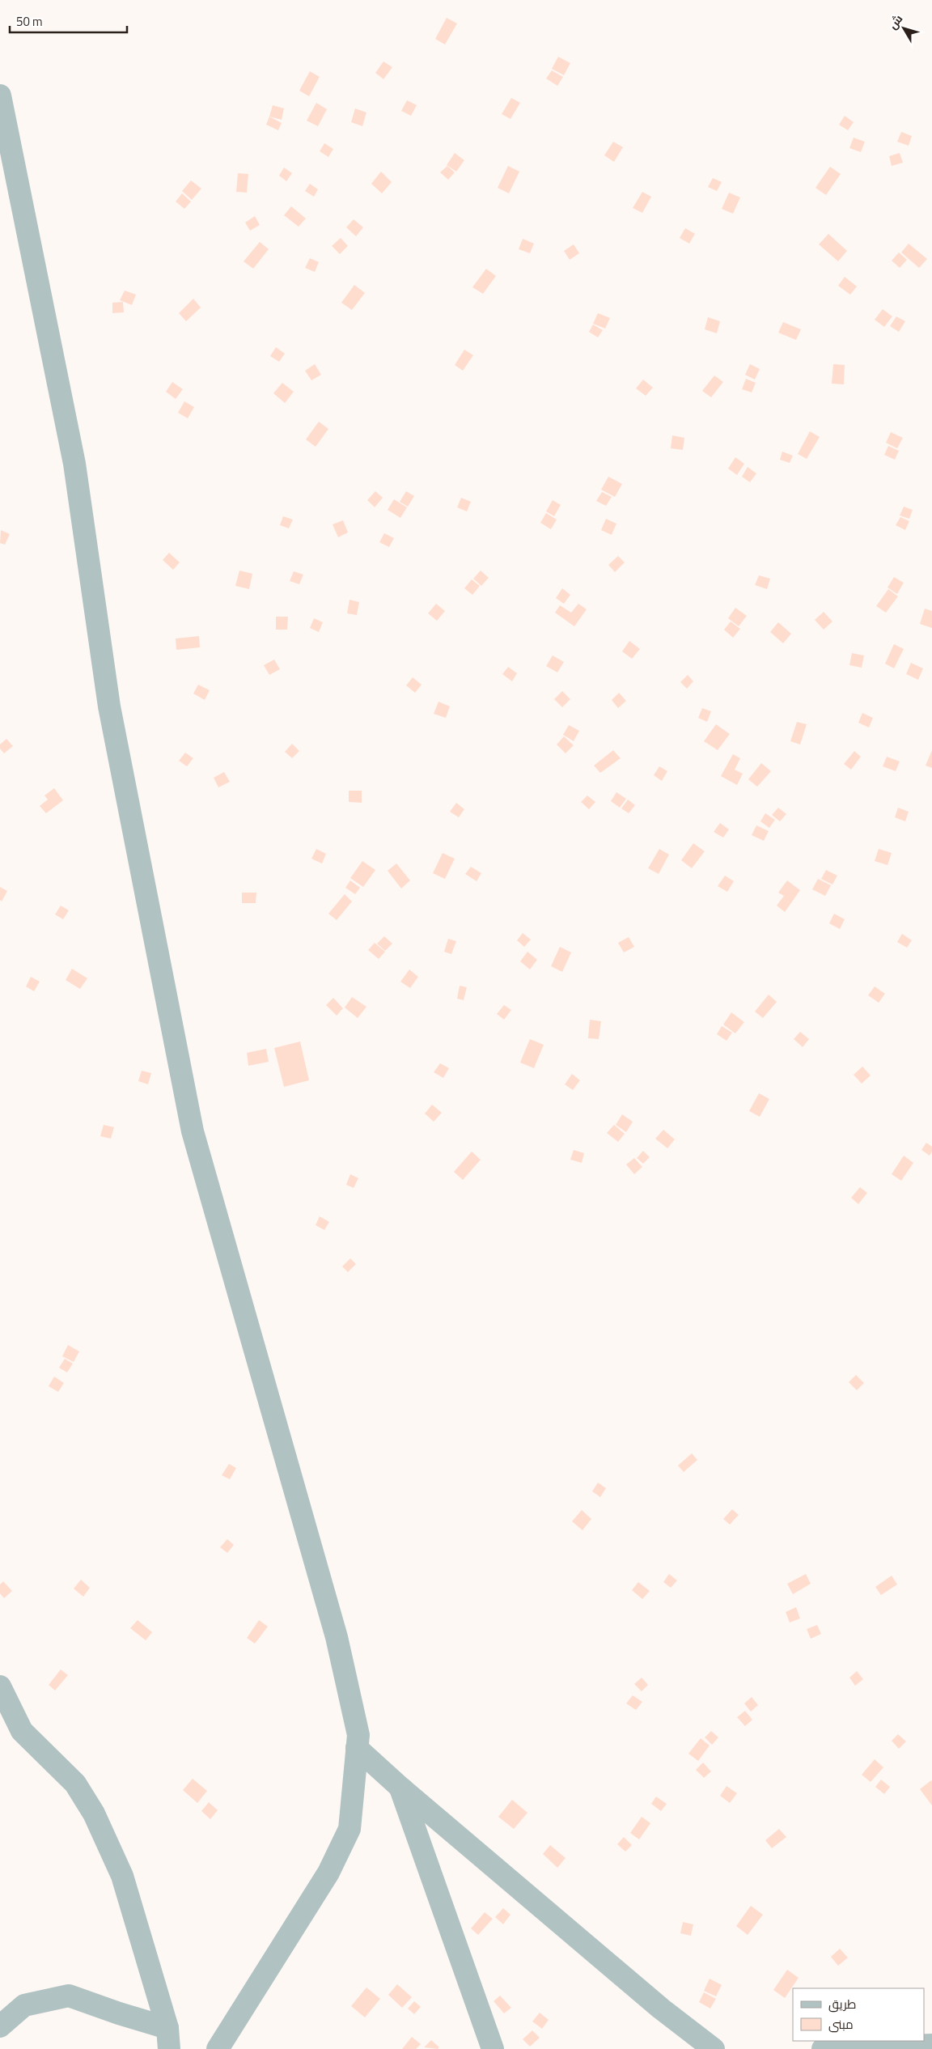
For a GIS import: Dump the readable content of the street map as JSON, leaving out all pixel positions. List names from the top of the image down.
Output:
{
  "legend": ["طريق", "مبنى"],
  "scale_bar": "50 m",
  "north": "top left"
}
